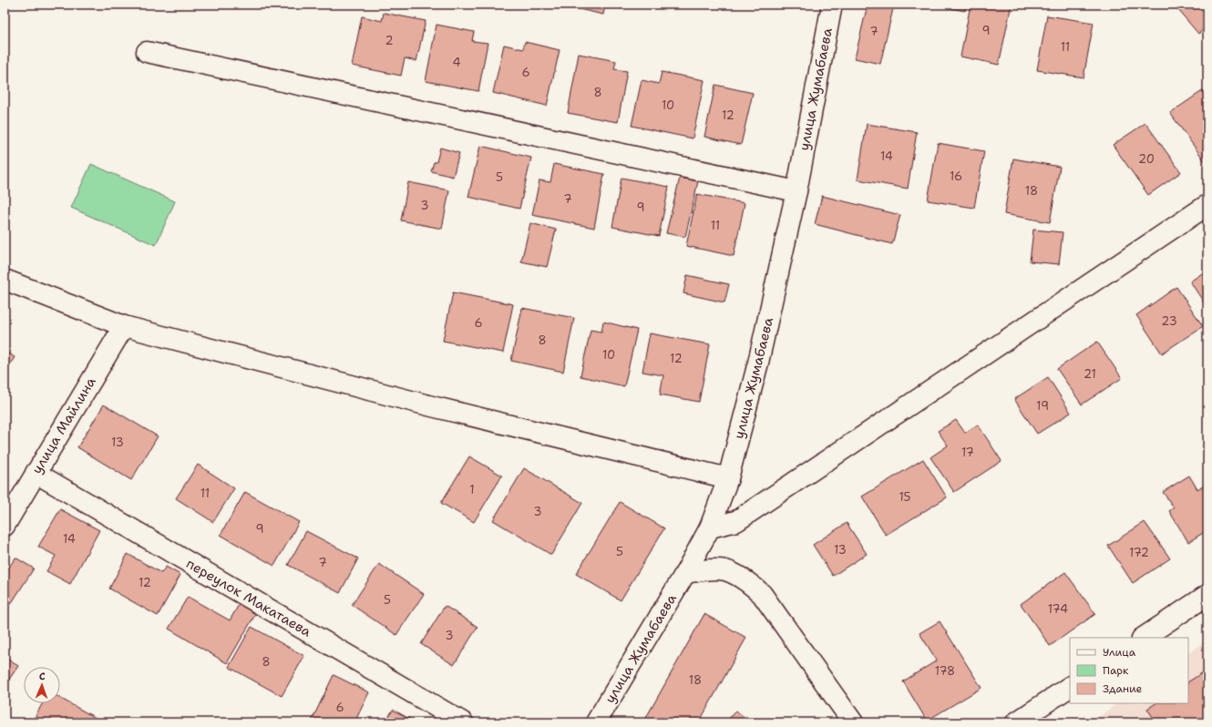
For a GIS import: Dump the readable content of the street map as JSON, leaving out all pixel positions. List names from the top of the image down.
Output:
{
  "streets": {
    "street": ["улица Жумабаева", "улица Майлина", "переулок Макатаева"]
  },
  "crossings": [
    ["улица Майлина", "переулок Макатаева"]
  ],
  "house_numbers": [
    "9",
    "7",
    "2",
    "11",
    "4",
    "6",
    "8",
    "10",
    "12",
    "14",
    "20",
    "16",
    "5",
    "18",
    "7",
    "3",
    "9",
    "11",
    "23",
    "6",
    "8",
    "10",
    "12",
    "21",
    "19",
    "13",
    "17",
    "1",
    "11",
    "15",
    "3",
    "9",
    "14",
    "13",
    "5",
    "172",
    "7",
    "12",
    "5",
    "174",
    "3",
    "8",
    "178",
    "18",
    "6"
  ],
  "legend": ["Улица", "Парк", "Здание"],
  "north": "top"
}
